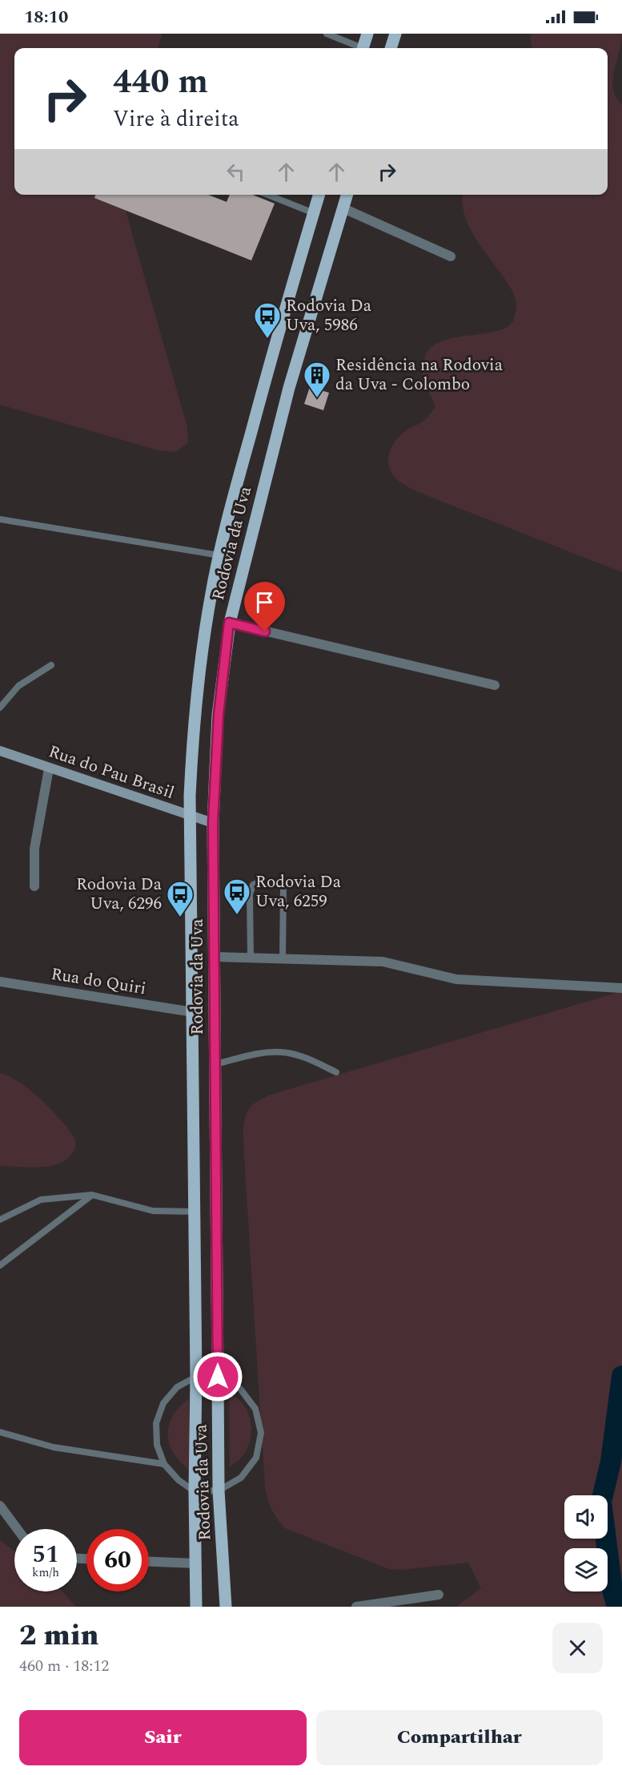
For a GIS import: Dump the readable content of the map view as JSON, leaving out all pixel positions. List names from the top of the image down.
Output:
{
  "streets": {
    "main road": ["Rodovia da Uva"],
    "street": ["Rua do Pau Brasil", "Rua do Quiri"]
  },
  "crossings": [
    ["Rodovia da Uva", "Rua do Pau Brasil"],
    ["Rodovia da Uva", "Rua do Quiri"]
  ],
  "places": {
    "bus stop": ["Rodovia Da Uva, 5986", "Rodovia Da Uva, 6259", "Rodovia Da Uva, 6296"],
    "building": ["Residência na Rodovia da Uva - Colombo"]
  },
  "page": {
    "status": "18:10",
    "turn": ["440 m", "Vire à direita"],
    "speed": "51 km/h",
    "limit": "60",
    "heading": ["2 min", "460 m · 18:12"],
    "buttons": ["Sair", "Compartilhar"]
  }
}
